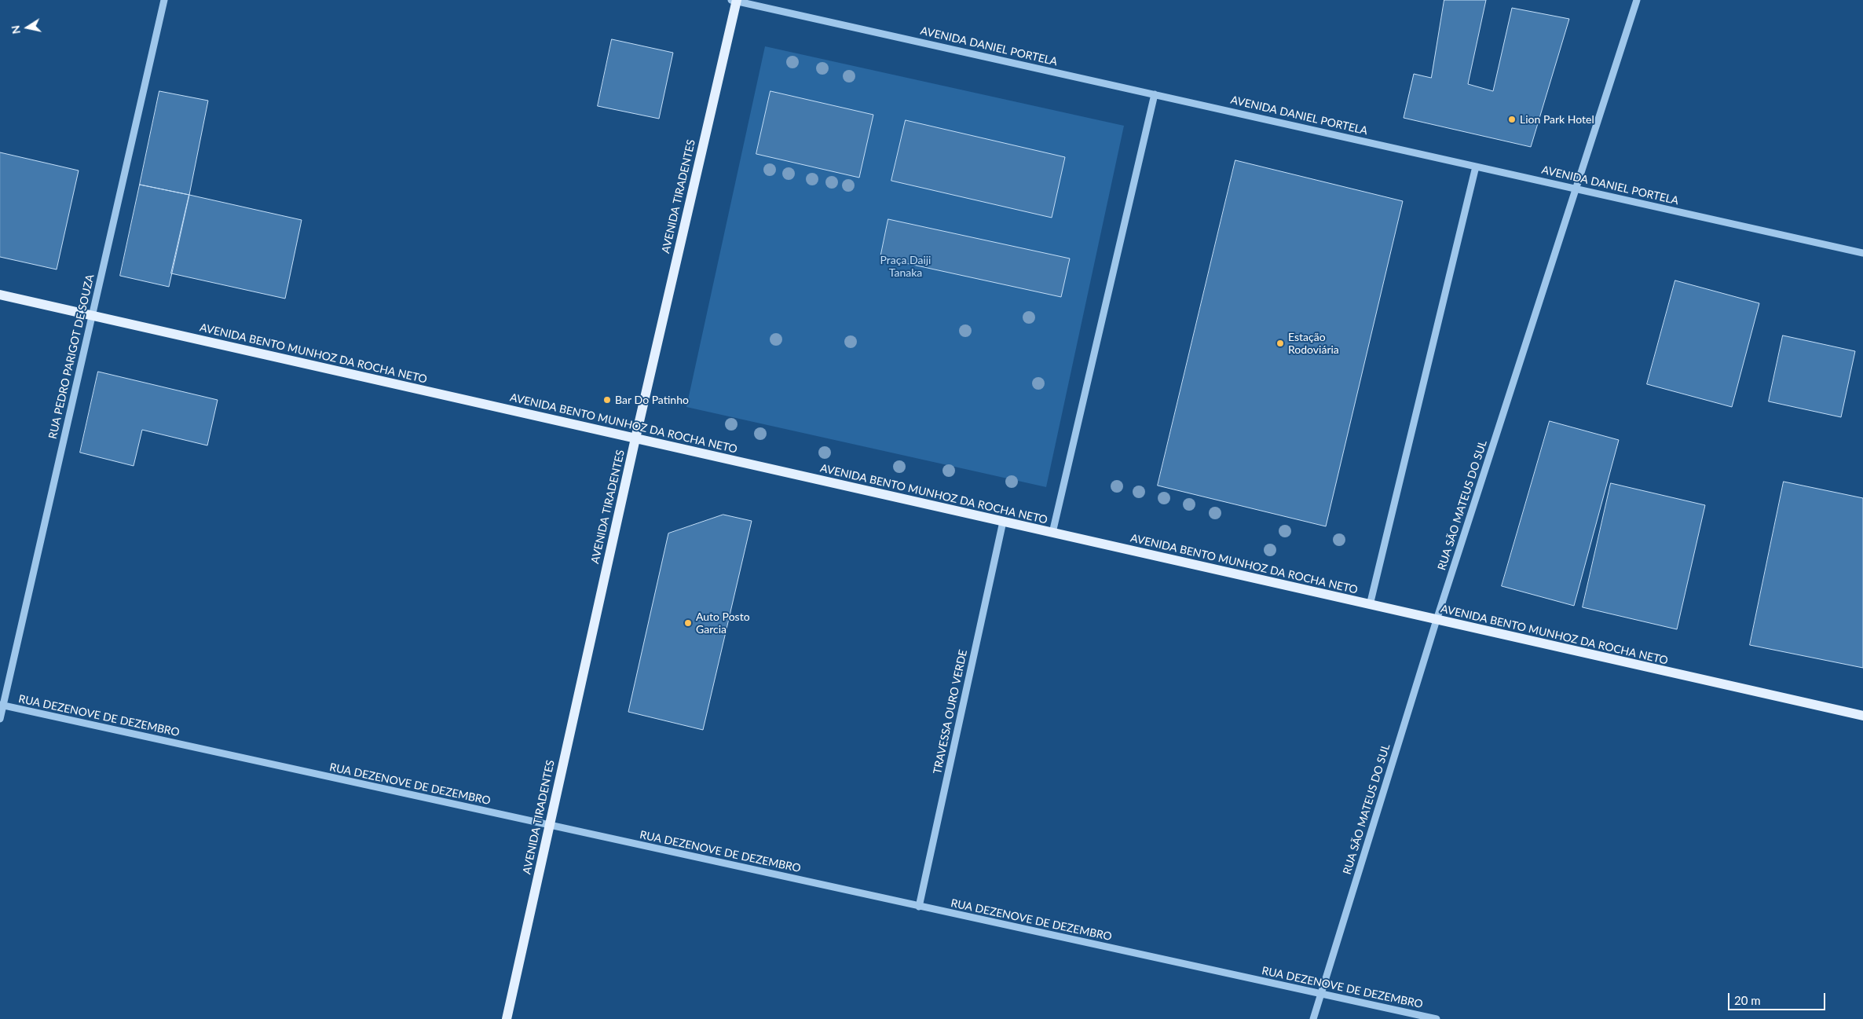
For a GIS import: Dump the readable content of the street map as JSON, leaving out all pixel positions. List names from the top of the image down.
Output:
{
  "streets": {
    "main road": ["AVENIDA TIRADENTES", "AVENIDA BENTO MUNHOZ DA ROCHA NETO"],
    "street": [
      "AVENIDA DANIEL PORTELA",
      "RUA PEDRO PARIGOT DE SOUZA",
      "RUA SÃO MATEUS DO SUL",
      "TRAVESSA OURO VERDE",
      "RUA DEZENOVE DE DEZEMBRO"
    ]
  },
  "crossings": [
    ["AVENIDA DANIEL PORTELA", "AVENIDA TIRADENTES"],
    ["AVENIDA DANIEL PORTELA", "RUA SÃO MATEUS DO SUL"],
    ["AVENIDA TIRADENTES", "AVENIDA BENTO MUNHOZ DA ROCHA NETO"],
    ["AVENIDA TIRADENTES", "RUA DEZENOVE DE DEZEMBRO"],
    ["AVENIDA BENTO MUNHOZ DA ROCHA NETO", "RUA PEDRO PARIGOT DE SOUZA"],
    ["AVENIDA BENTO MUNHOZ DA ROCHA NETO", "RUA SÃO MATEUS DO SUL"],
    ["AVENIDA BENTO MUNHOZ DA ROCHA NETO", "TRAVESSA OURO VERDE"],
    ["RUA PEDRO PARIGOT DE SOUZA", "RUA DEZENOVE DE DEZEMBRO"],
    ["RUA SÃO MATEUS DO SUL", "RUA DEZENOVE DE DEZEMBRO"],
    ["TRAVESSA OURO VERDE", "RUA DEZENOVE DE DEZEMBRO"]
  ],
  "parks": ["Praça Daiji Tanaka"],
  "places": [
    "Lion Park Hotel",
    "Estação Rodoviária",
    "Bar Do Patinho",
    "Auto Posto Garcia"
  ],
  "scale_bar": "20 m",
  "north": "left"
}
